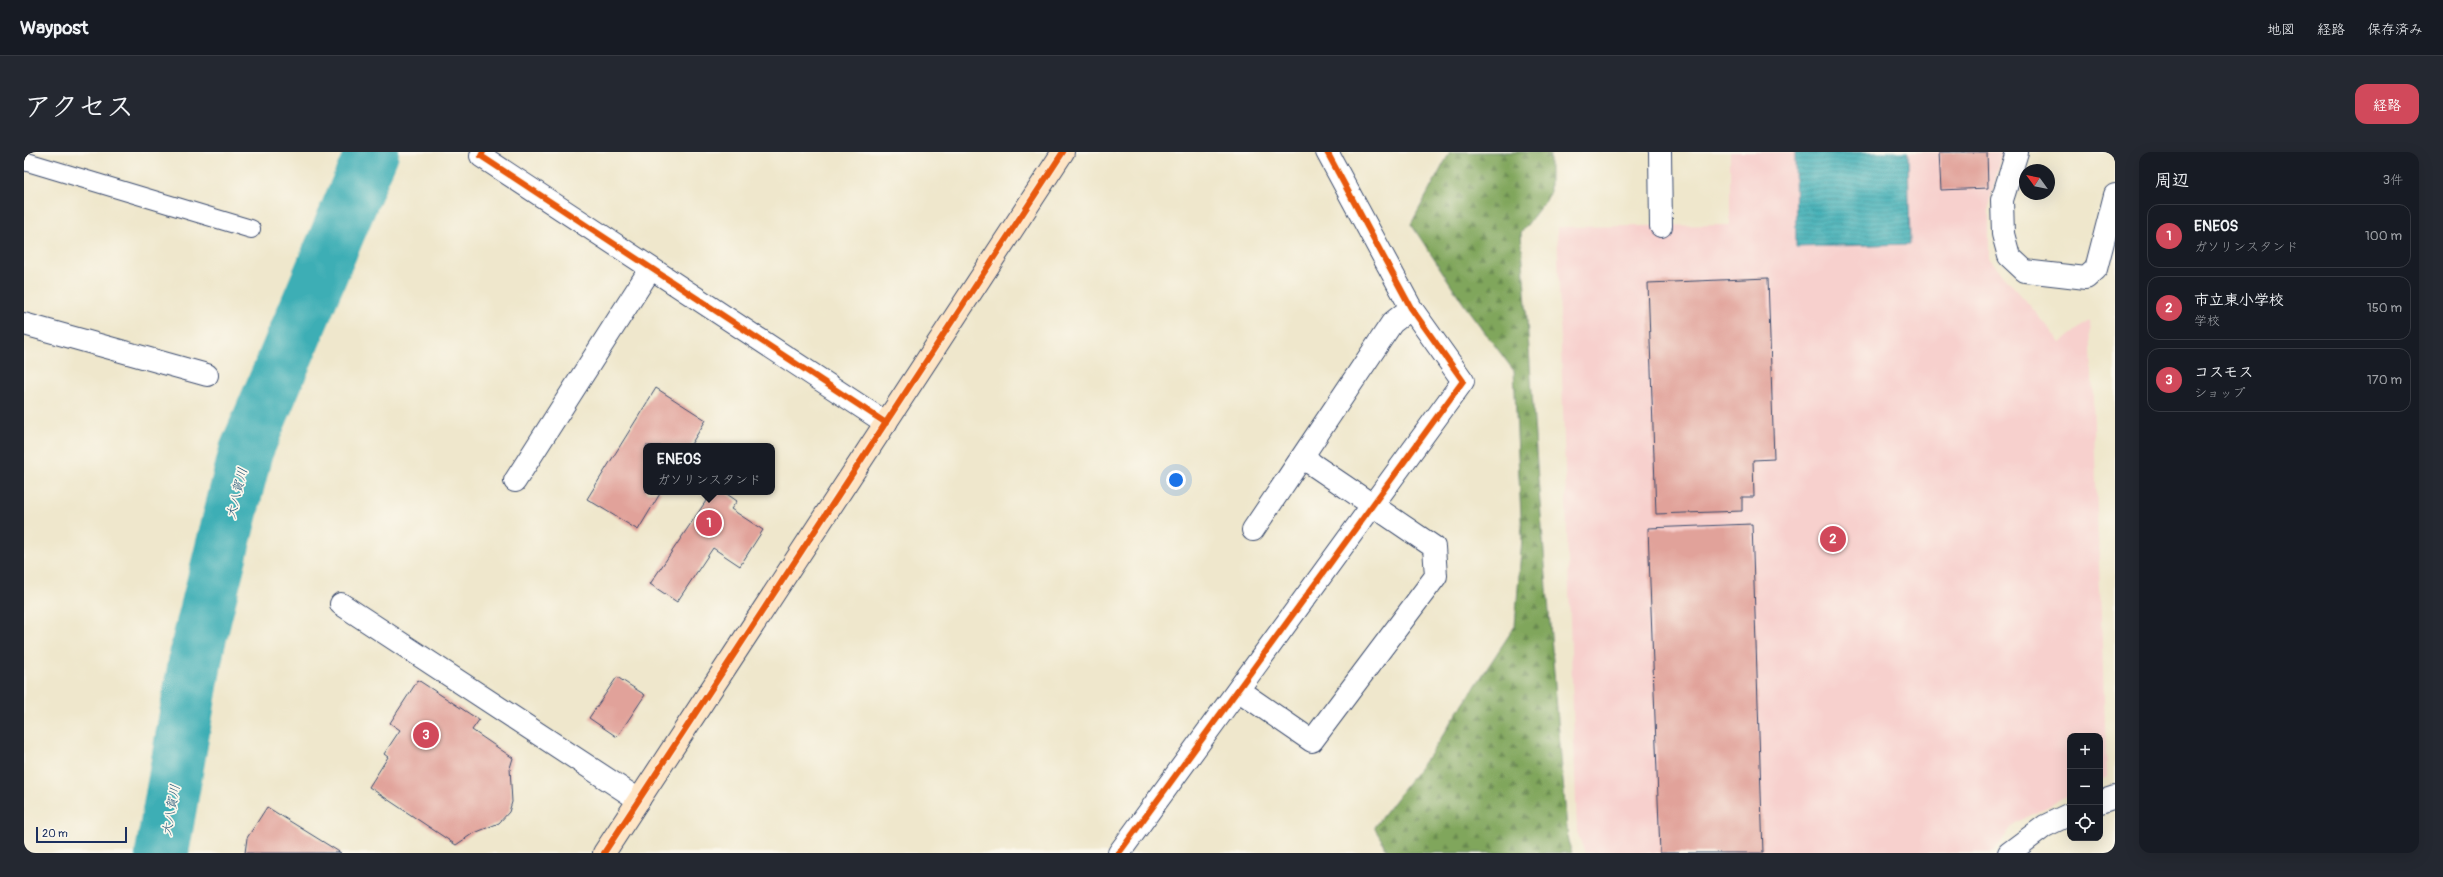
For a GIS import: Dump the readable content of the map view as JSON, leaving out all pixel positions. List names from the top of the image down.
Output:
{
  "water": ["大八賀川"],
  "scale_bar": "20 m",
  "north": "top left",
  "page": {
    "header": "Waypost",
    "nav": ["地図", "経路", "保存済み"],
    "title": "アクセス",
    "buttons": "経路",
    "heading": ["周辺", "3件"],
    "list": [
      {
        "mark": "1",
        "name": "ENEOS",
        "note": "ガソリンスタンド",
        "value": "100 m"
      },
      {
        "mark": "2",
        "name": "市立東小学校",
        "note": "学校",
        "value": "150 m"
      },
      {
        "mark": "3",
        "name": "コスモス",
        "note": "ショップ",
        "value": "170 m"
      }
    ],
    "popup": ["ENEOS", "ガソリンスタンド"],
    "pins": ["1", "2", "3"],
    "map_buttons": ["+", "−"],
    "scale": "20 m"
  }
}
